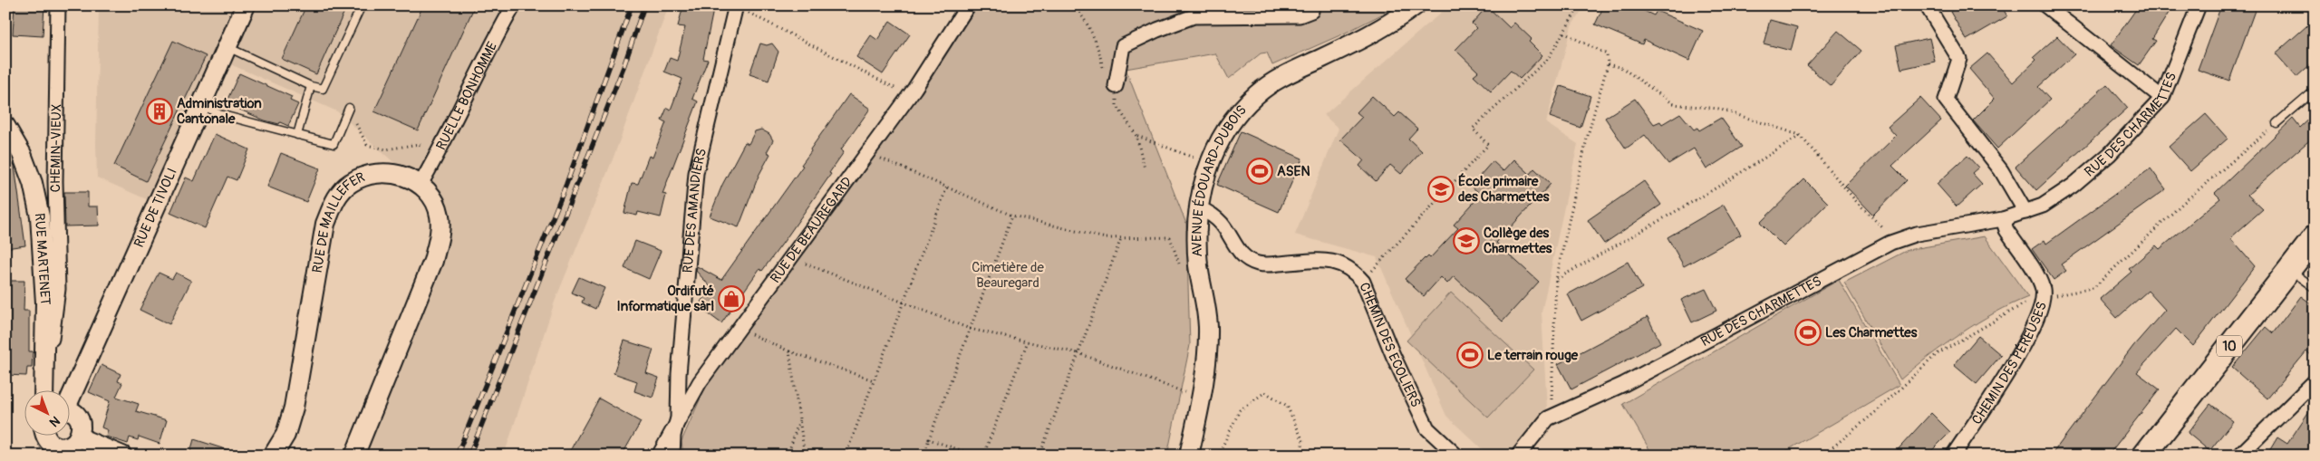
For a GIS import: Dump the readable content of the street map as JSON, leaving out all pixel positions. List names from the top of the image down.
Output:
{
  "streets": {
    "main road": ["10"],
    "street": [
      "RUELLE BONHOMME",
      "RUE DES CHARMETTES",
      "CHEMIN-VIEUX",
      "AVENUE ÉDOUARD-DUBOIS",
      "RUE DE TIVOLI",
      "RUE DES AMANDIERS",
      "RUE DE MAILLEFER",
      "RUE DE BEAUREGARD",
      "RUE MARTENET",
      "CHEMIN DES ECOLIERS",
      "CHEMIN DES PÉREUSES"
    ]
  },
  "crossings": [
    ["RUELLE BONHOMME", "RUE DE MAILLEFER"],
    ["RUE DES CHARMETTES", "CHEMIN DES PÉREUSES"],
    ["CHEMIN-VIEUX", "RUE MARTENET"],
    ["AVENUE ÉDOUARD-DUBOIS", "CHEMIN DES ECOLIERS"],
    ["RUE DES AMANDIERS", "RUE DE BEAUREGARD"]
  ],
  "parks": ["Cimetière de Beauregard"],
  "places": {
    "building": ["Administration Cantonale"],
    "sports": ["ASEN", "Les Charmettes", "Le terrain rouge"],
    "school or university": ["École primaire des Charmettes", "Collège des Charmettes"],
    "shop": ["Ordifuté Informatique sàrl"]
  },
  "north": "bottom right"
}
